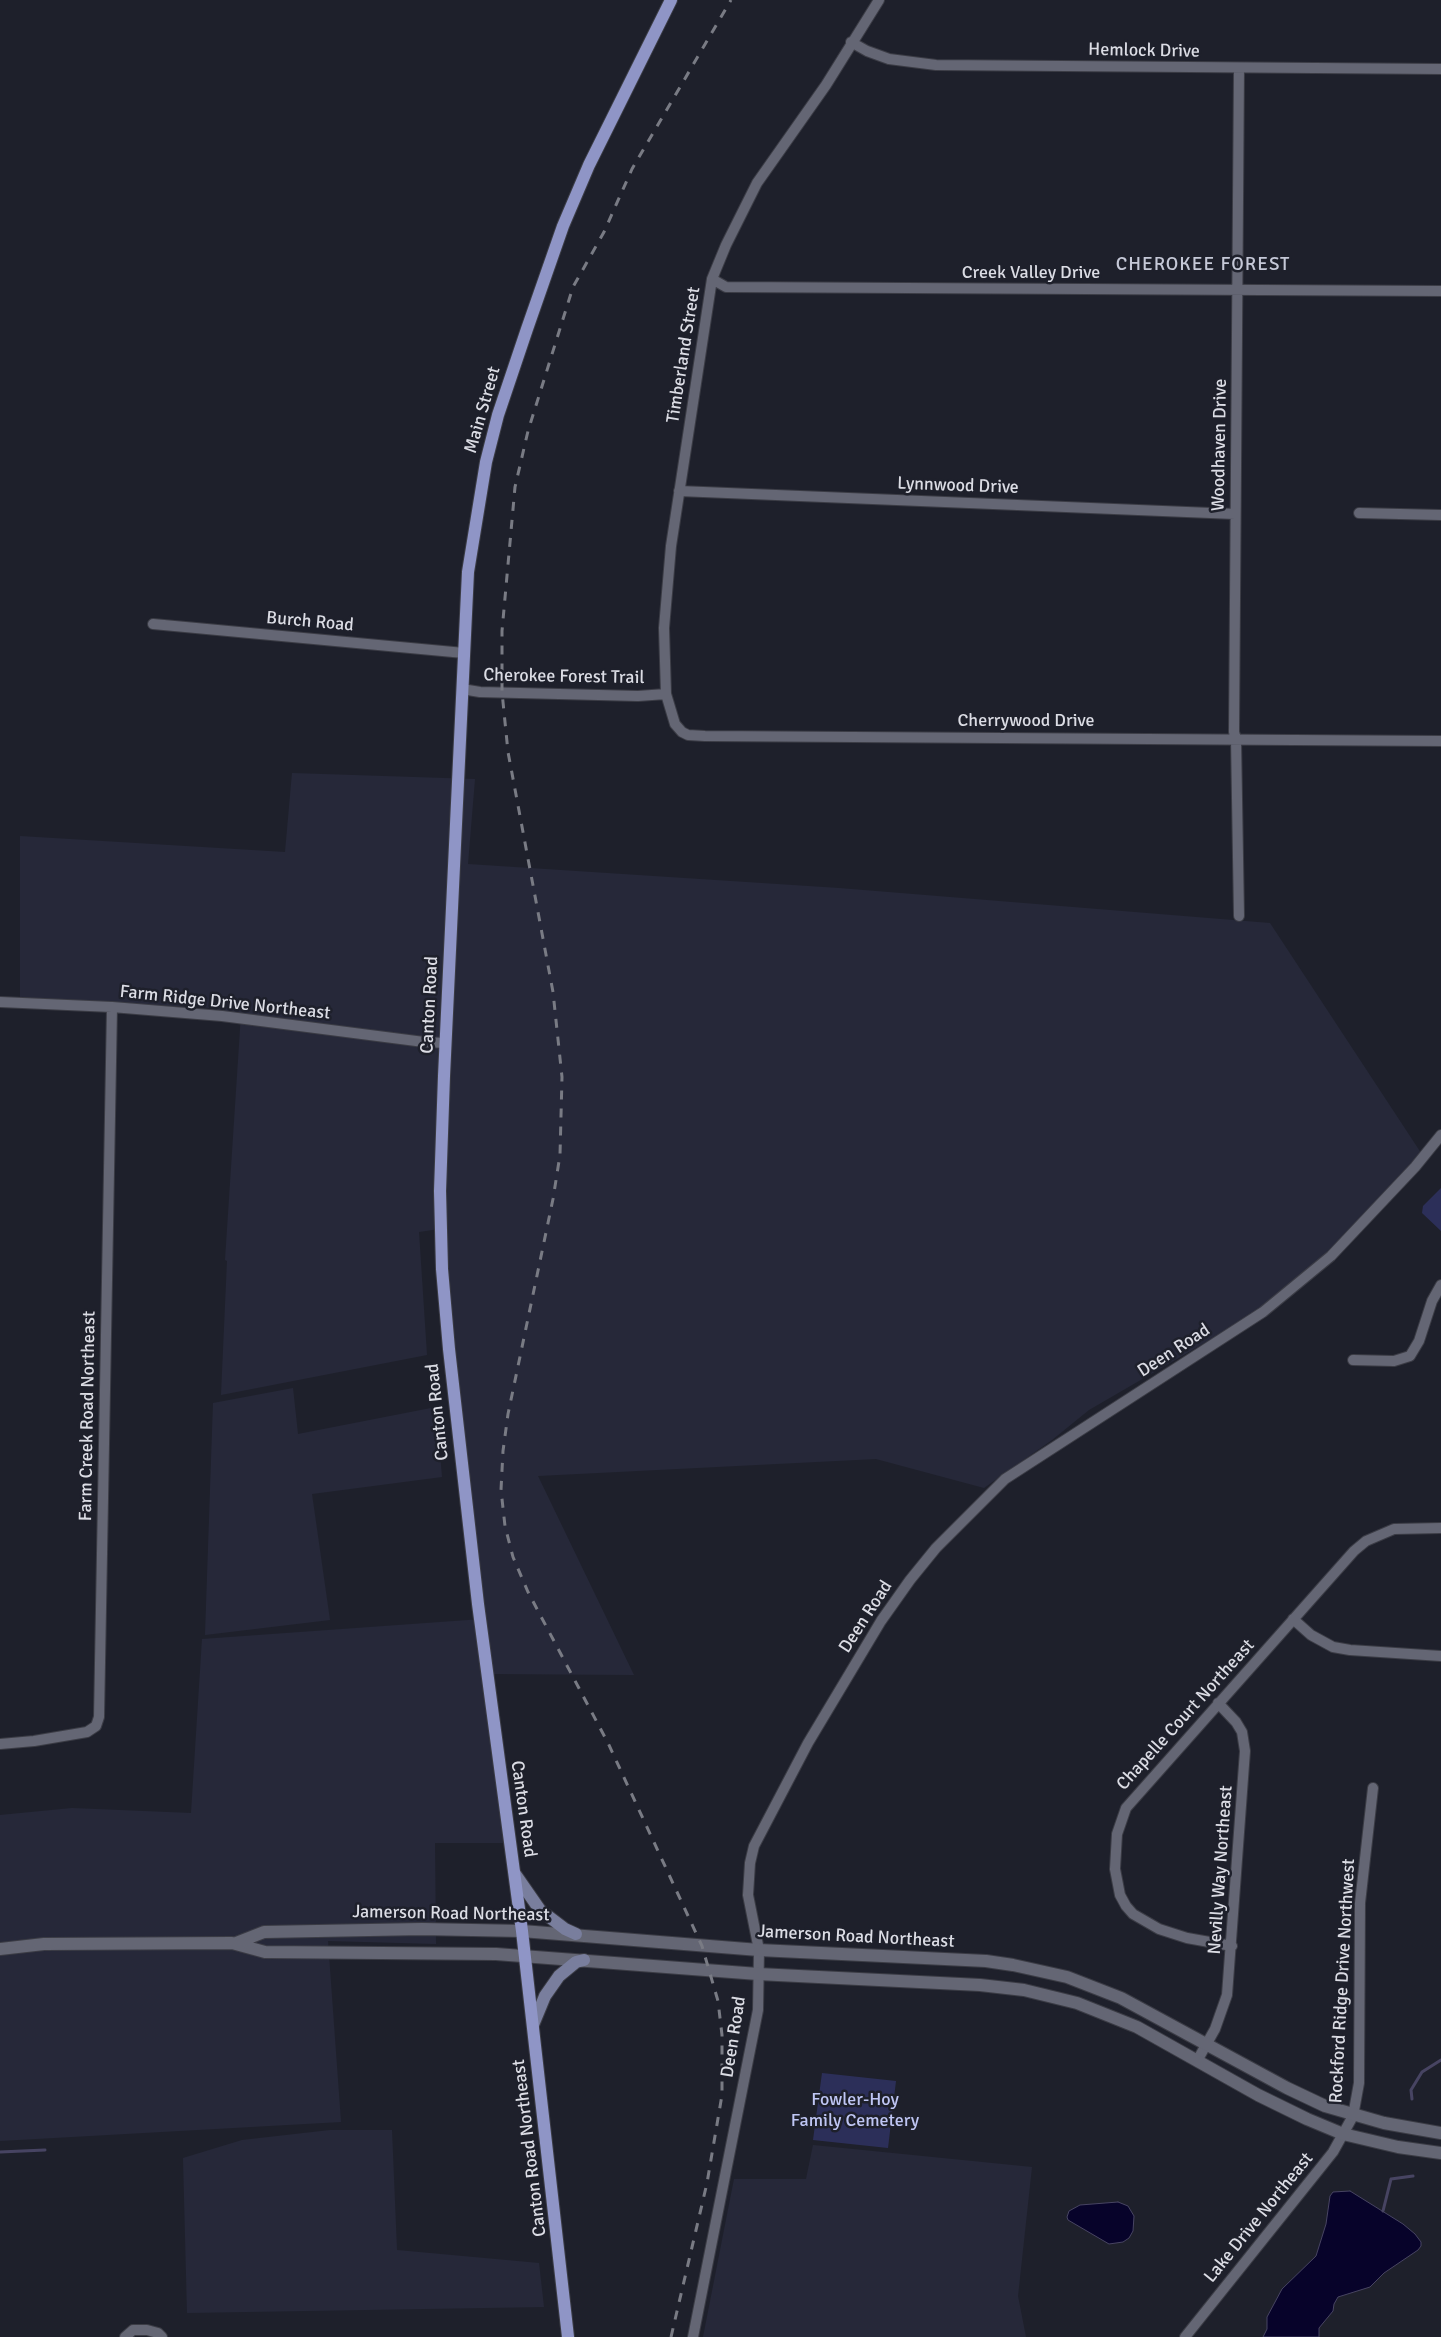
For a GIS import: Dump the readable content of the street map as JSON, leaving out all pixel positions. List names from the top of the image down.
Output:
{
  "streets": {
    "main road": ["Main Street", "Canton Road", "Canton Road Northeast"],
    "street": [
      "Hemlock Drive",
      "Creek Valley Drive",
      "Timberland Street",
      "Woodhaven Drive",
      "Lynnwood Drive",
      "Burch Road",
      "Cherokee Forest Trail",
      "Cherrywood Drive",
      "Farm Ridge Drive Northeast",
      "Deen Road",
      "Farm Creek Road Northeast",
      "Chapelle Court Northeast",
      "Nevilly Way Northeast",
      "Jamerson Road Northeast",
      "Rockford Ridge Drive Northwest",
      "Lake Drive Northeast"
    ]
  },
  "crossings": [
    ["Hemlock Drive", "Timberland Street"],
    ["Hemlock Drive", "Woodhaven Drive"],
    ["Creek Valley Drive", "Timberland Street"],
    ["Creek Valley Drive", "Woodhaven Drive"],
    ["Timberland Street", "Lynnwood Drive"],
    ["Timberland Street", "Cherokee Forest Trail"],
    ["Timberland Street", "Cherrywood Drive"],
    ["Main Street", "Burch Road"],
    ["Main Street", "Cherokee Forest Trail"],
    ["Main Street", "Canton Road"],
    ["Woodhaven Drive", "Lynnwood Drive"],
    ["Woodhaven Drive", "Cherrywood Drive"],
    ["Farm Ridge Drive Northeast", "Canton Road"],
    ["Farm Ridge Drive Northeast", "Farm Creek Road Northeast"],
    ["Canton Road", "Jamerson Road Northeast"],
    ["Canton Road", "Canton Road Northeast"],
    ["Deen Road", "Jamerson Road Northeast"],
    ["Chapelle Court Northeast", "Nevilly Way Northeast"],
    ["Nevilly Way Northeast", "Jamerson Road Northeast"],
    ["Jamerson Road Northeast", "Rockford Ridge Drive Northwest"],
    ["Jamerson Road Northeast", "Canton Road Northeast"],
    ["Jamerson Road Northeast", "Lake Drive Northeast"],
    ["Rockford Ridge Drive Northwest", "Lake Drive Northeast"]
  ],
  "districts": ["CHEROKEE FOREST"],
  "parks": ["Fowler-Hoy Family Cemetery"]
}
